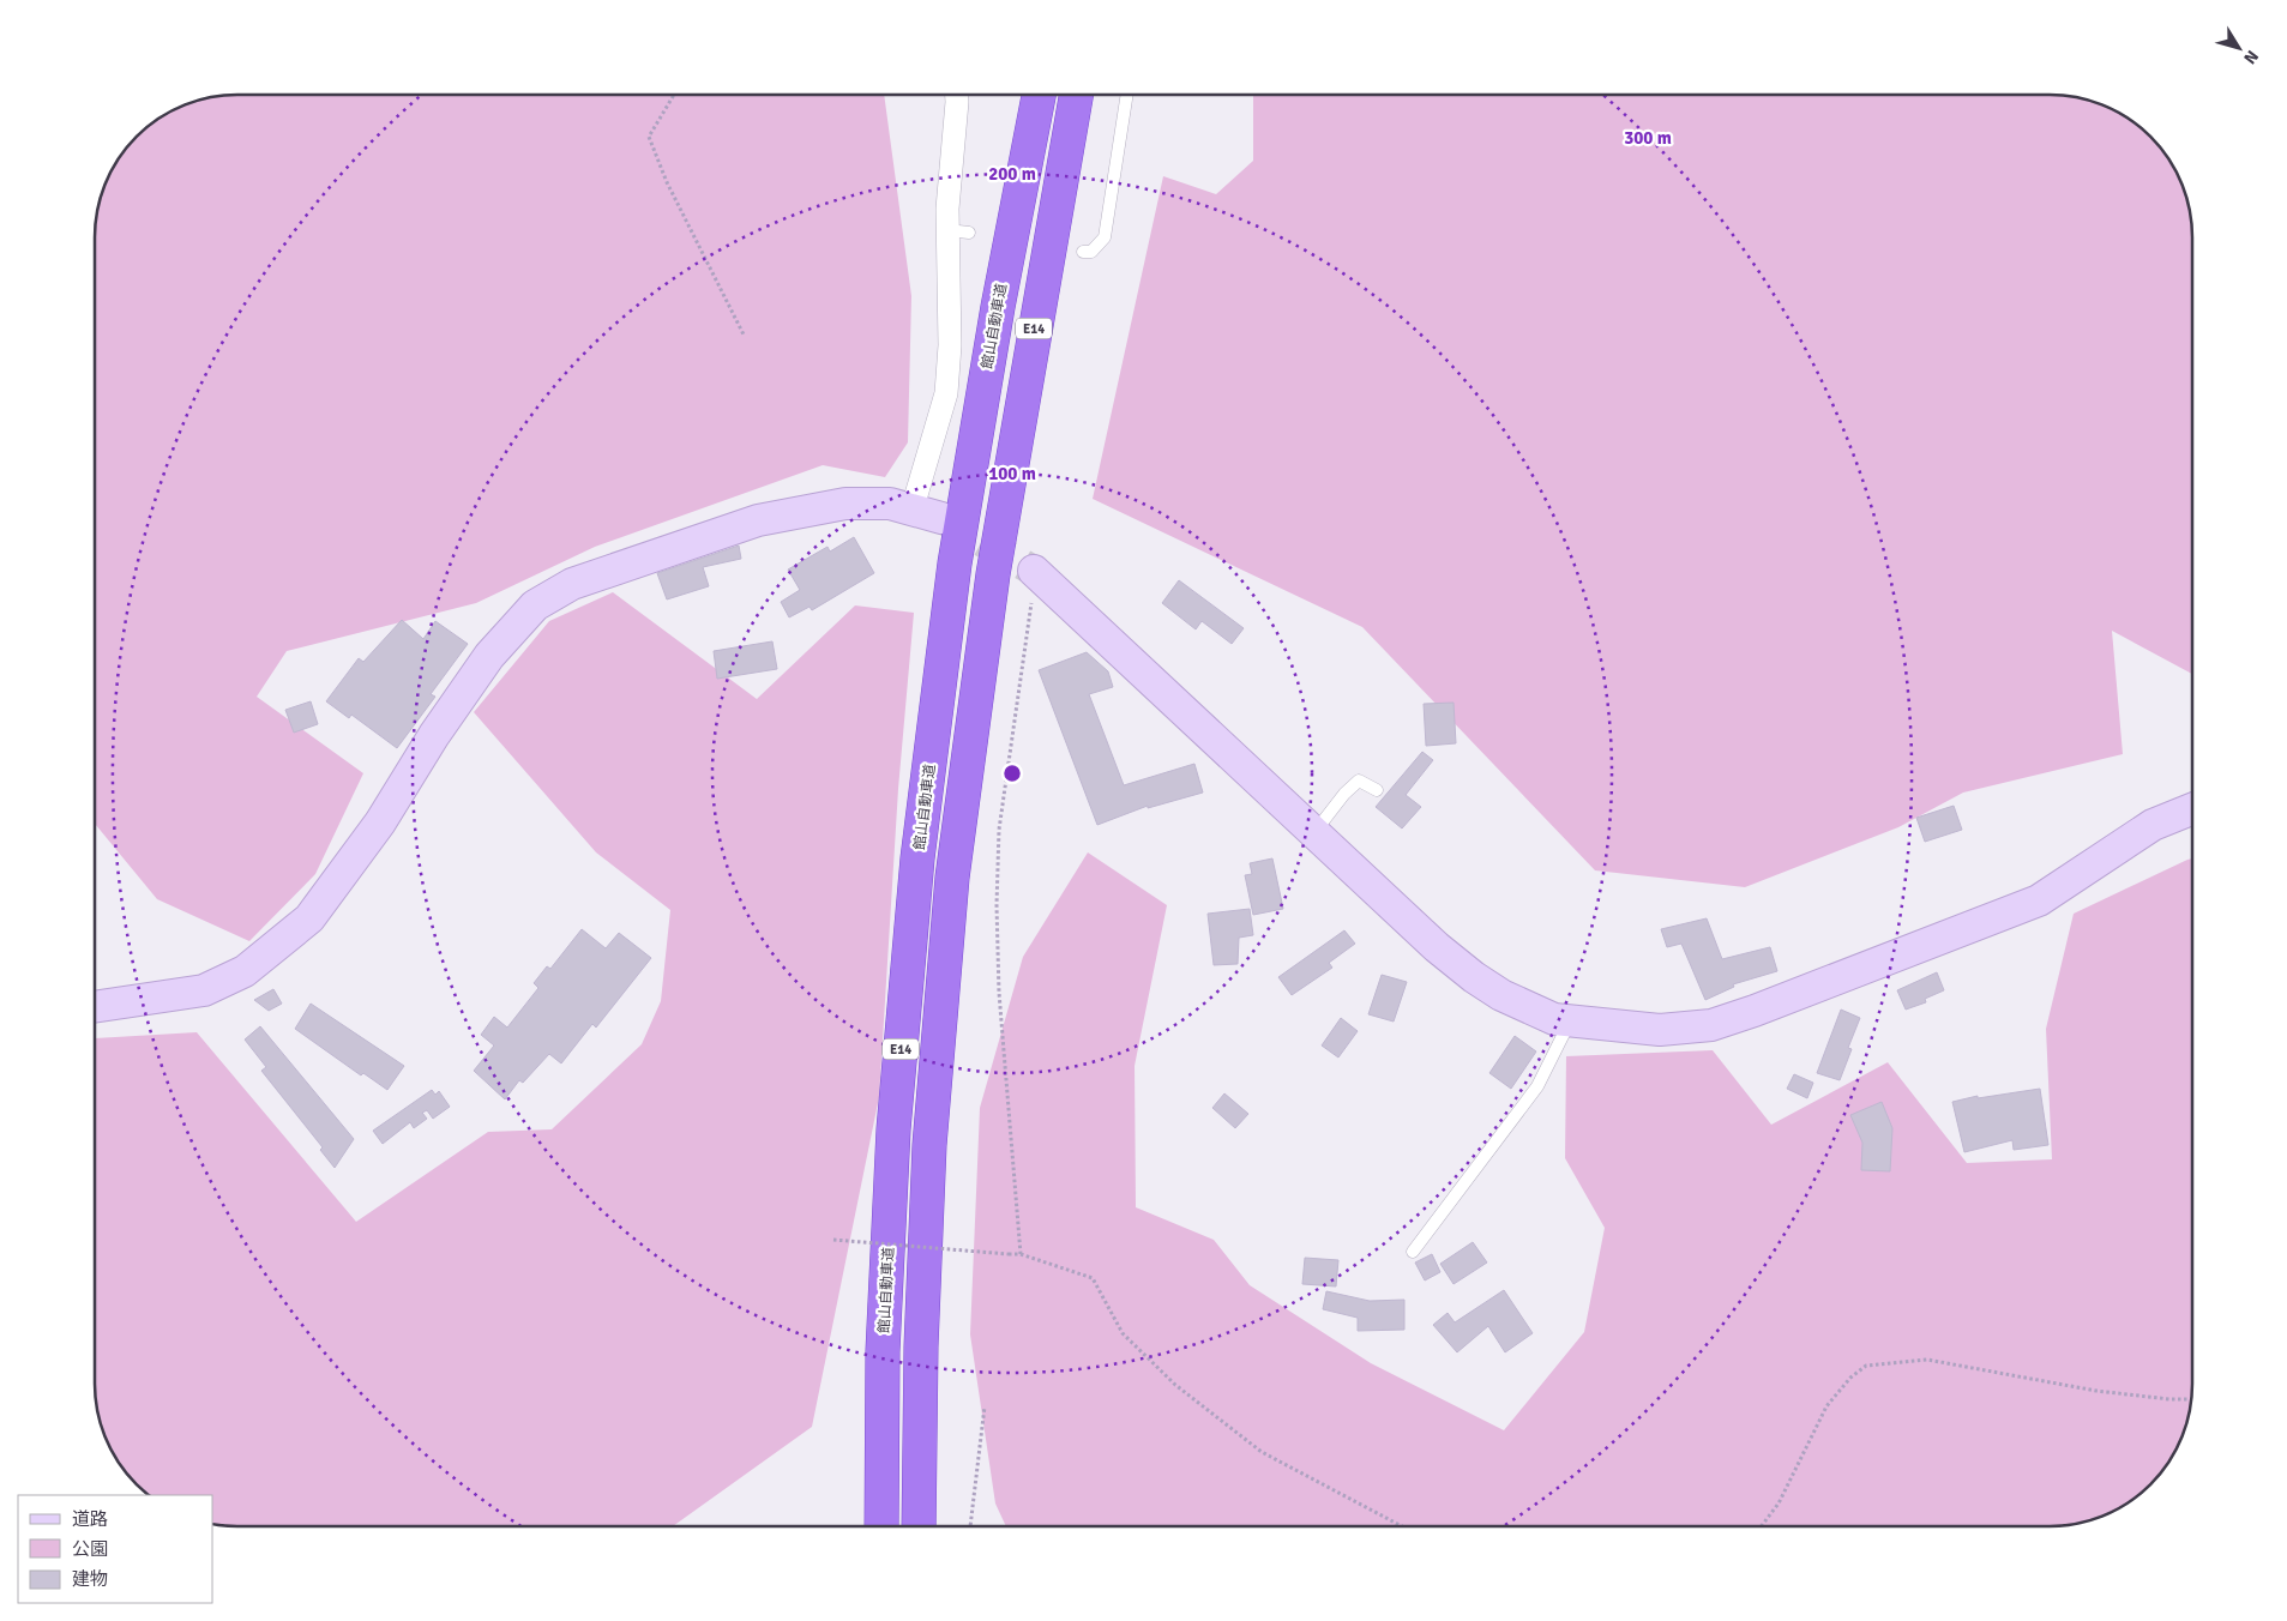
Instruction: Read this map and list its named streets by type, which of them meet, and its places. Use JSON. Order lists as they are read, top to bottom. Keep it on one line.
{"streets":{"highway":["館山自動車道","E14"]},"legend":["道路","公園","建物"],"north":"bottom right","rings":["300 m","200 m","100 m"]}
